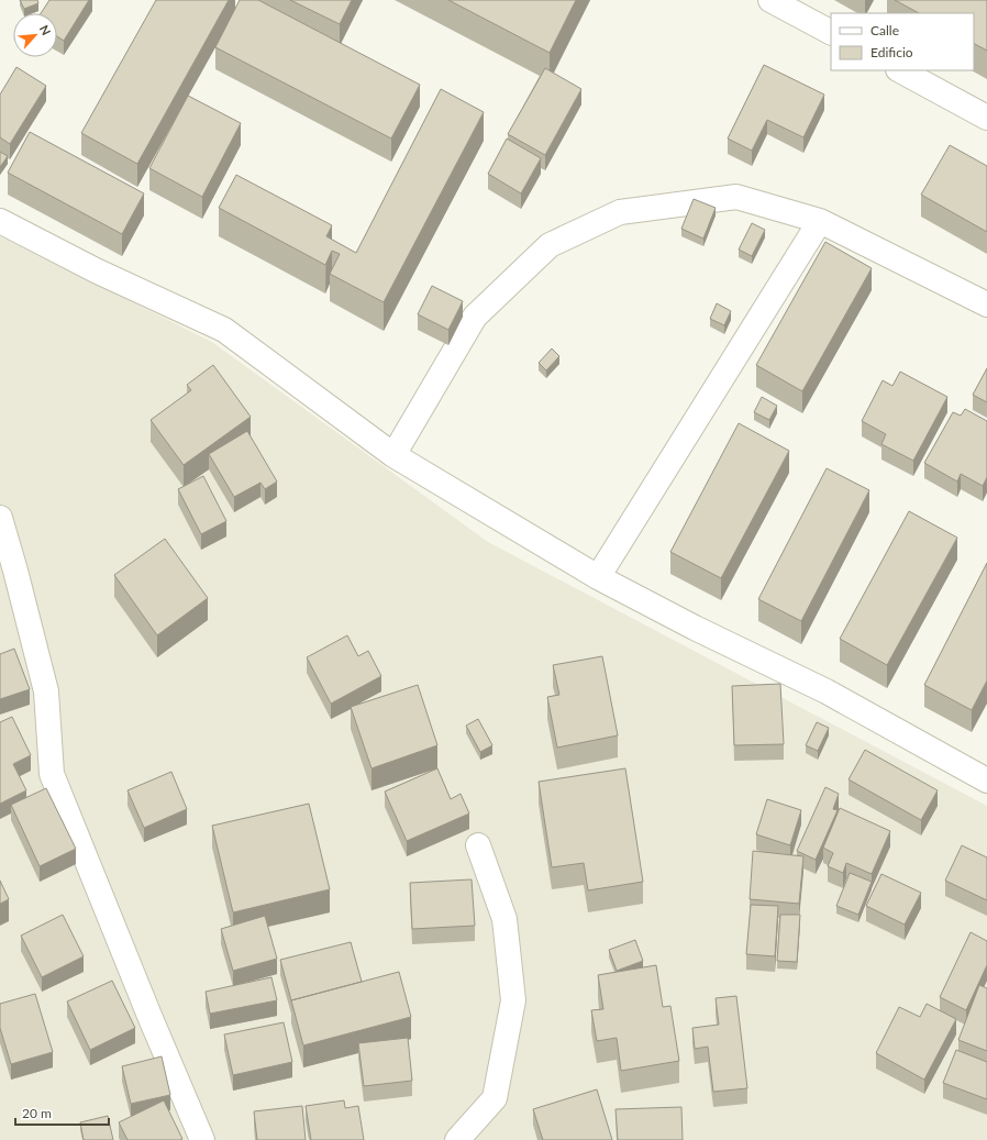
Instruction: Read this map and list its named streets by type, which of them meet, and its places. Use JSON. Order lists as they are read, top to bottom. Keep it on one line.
{"legend":["Calle","Edificio"],"scale_bar":"20 m","north":"top right"}
